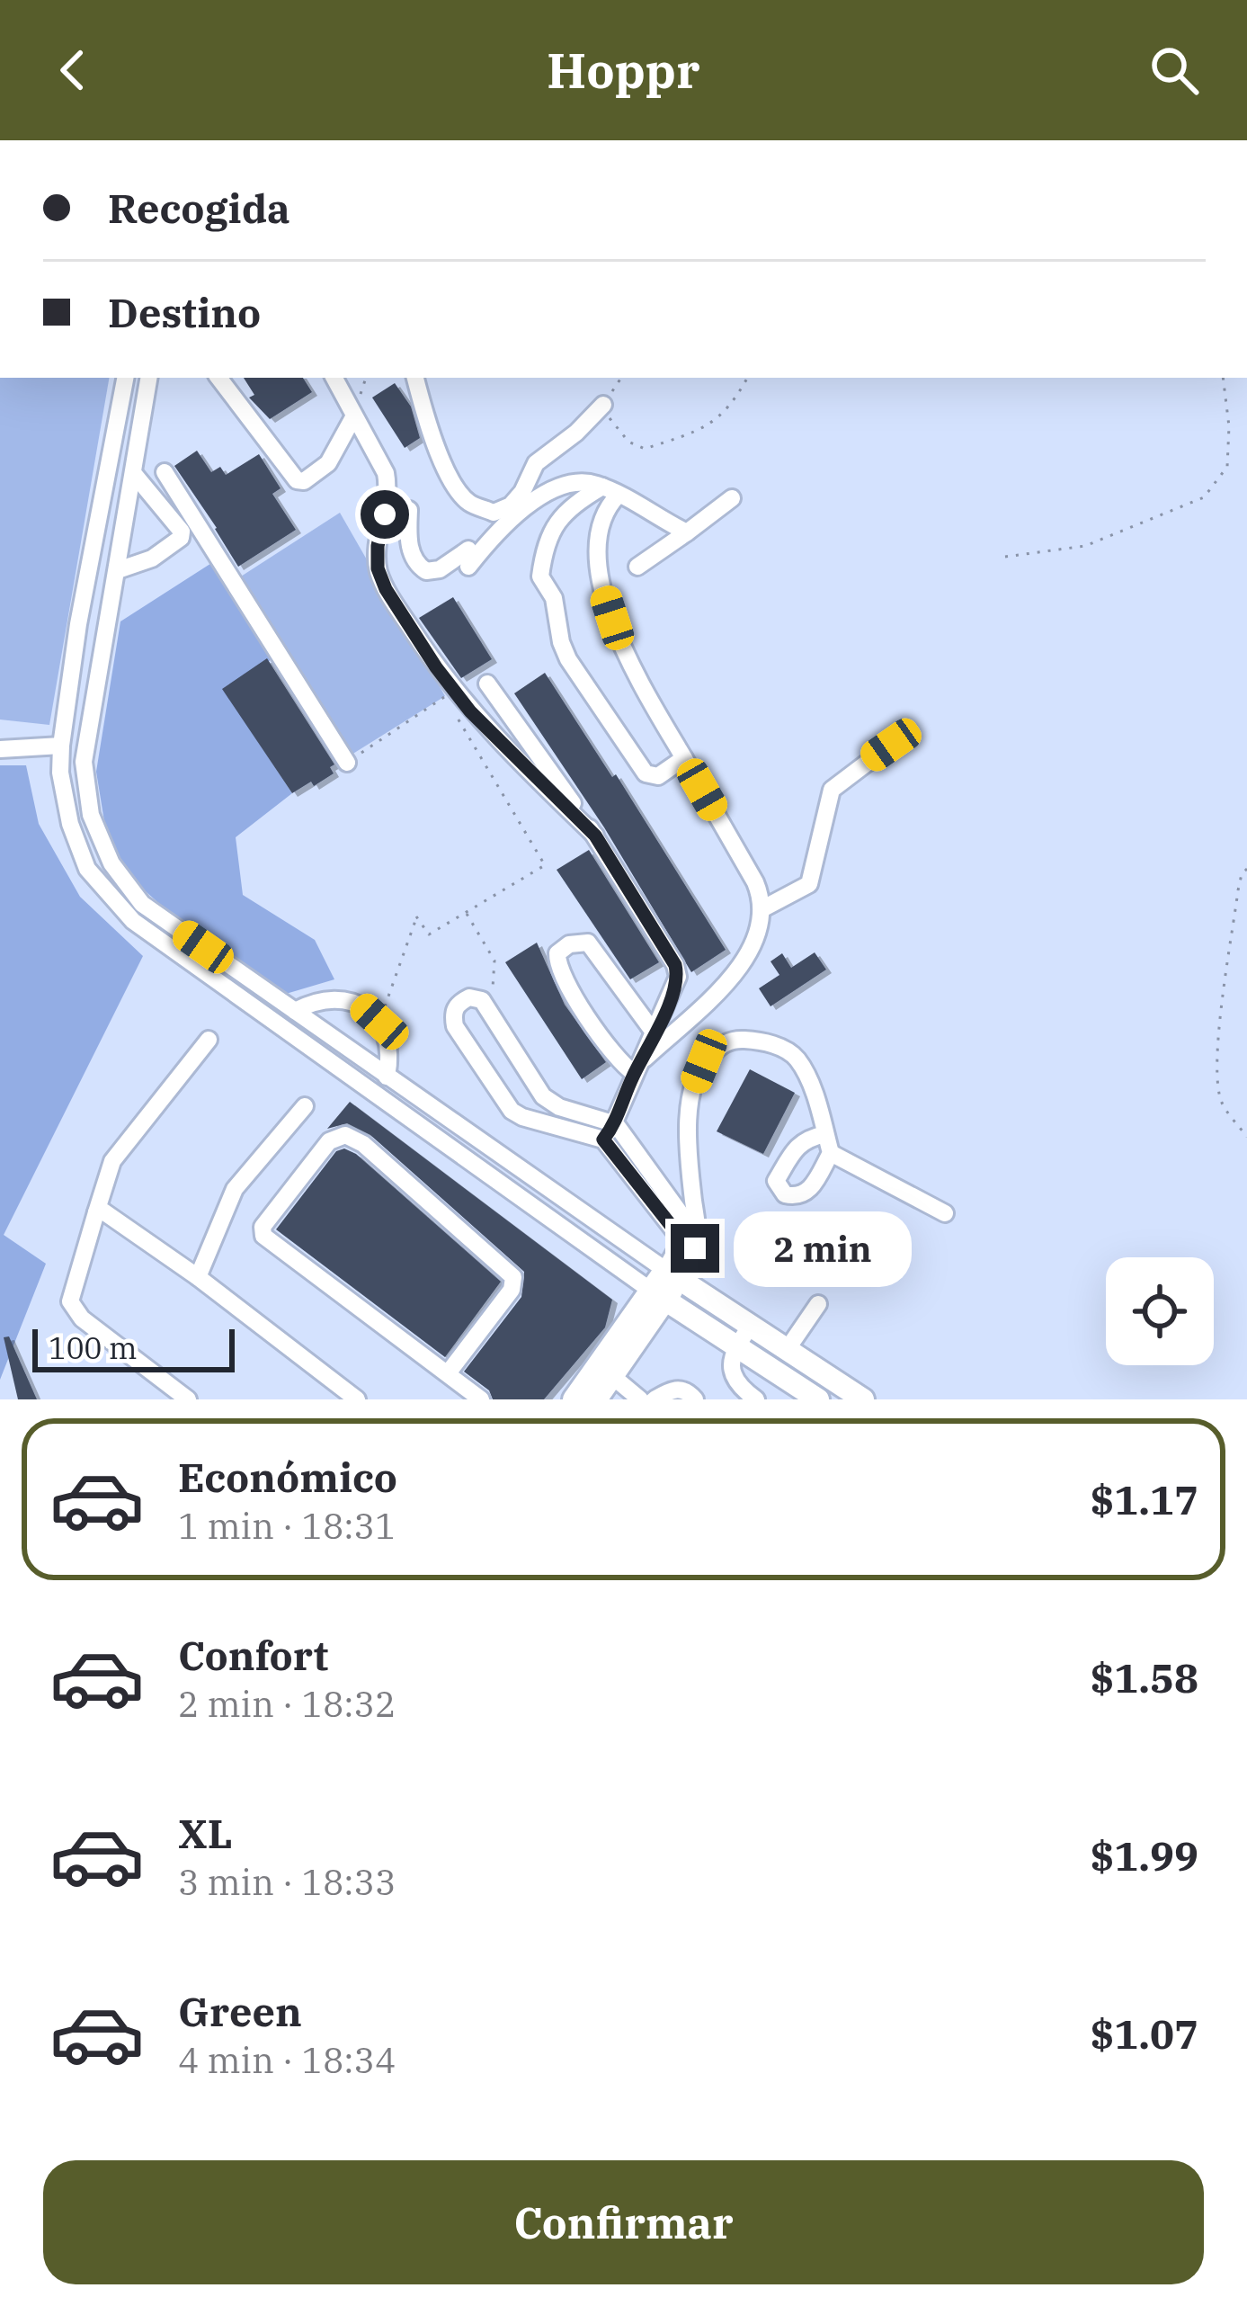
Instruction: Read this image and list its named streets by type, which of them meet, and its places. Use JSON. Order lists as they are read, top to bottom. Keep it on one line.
{"scale_bar":"100 m","page":{"header":"Hoppr","banner":["Recogida","Destino"],"bubble":"2 min","scale":"100 m","list":[{"name":"Económico","note":"1 min · 18:31","value":"$1.17"},{"name":"Confort","note":"2 min · 18:32","value":"$1.58"},{"name":"XL","note":"3 min · 18:33","value":"$1.99"},{"name":"Green","note":"4 min · 18:34","value":"$1.07"}],"buttons":"Confirmar"}}
